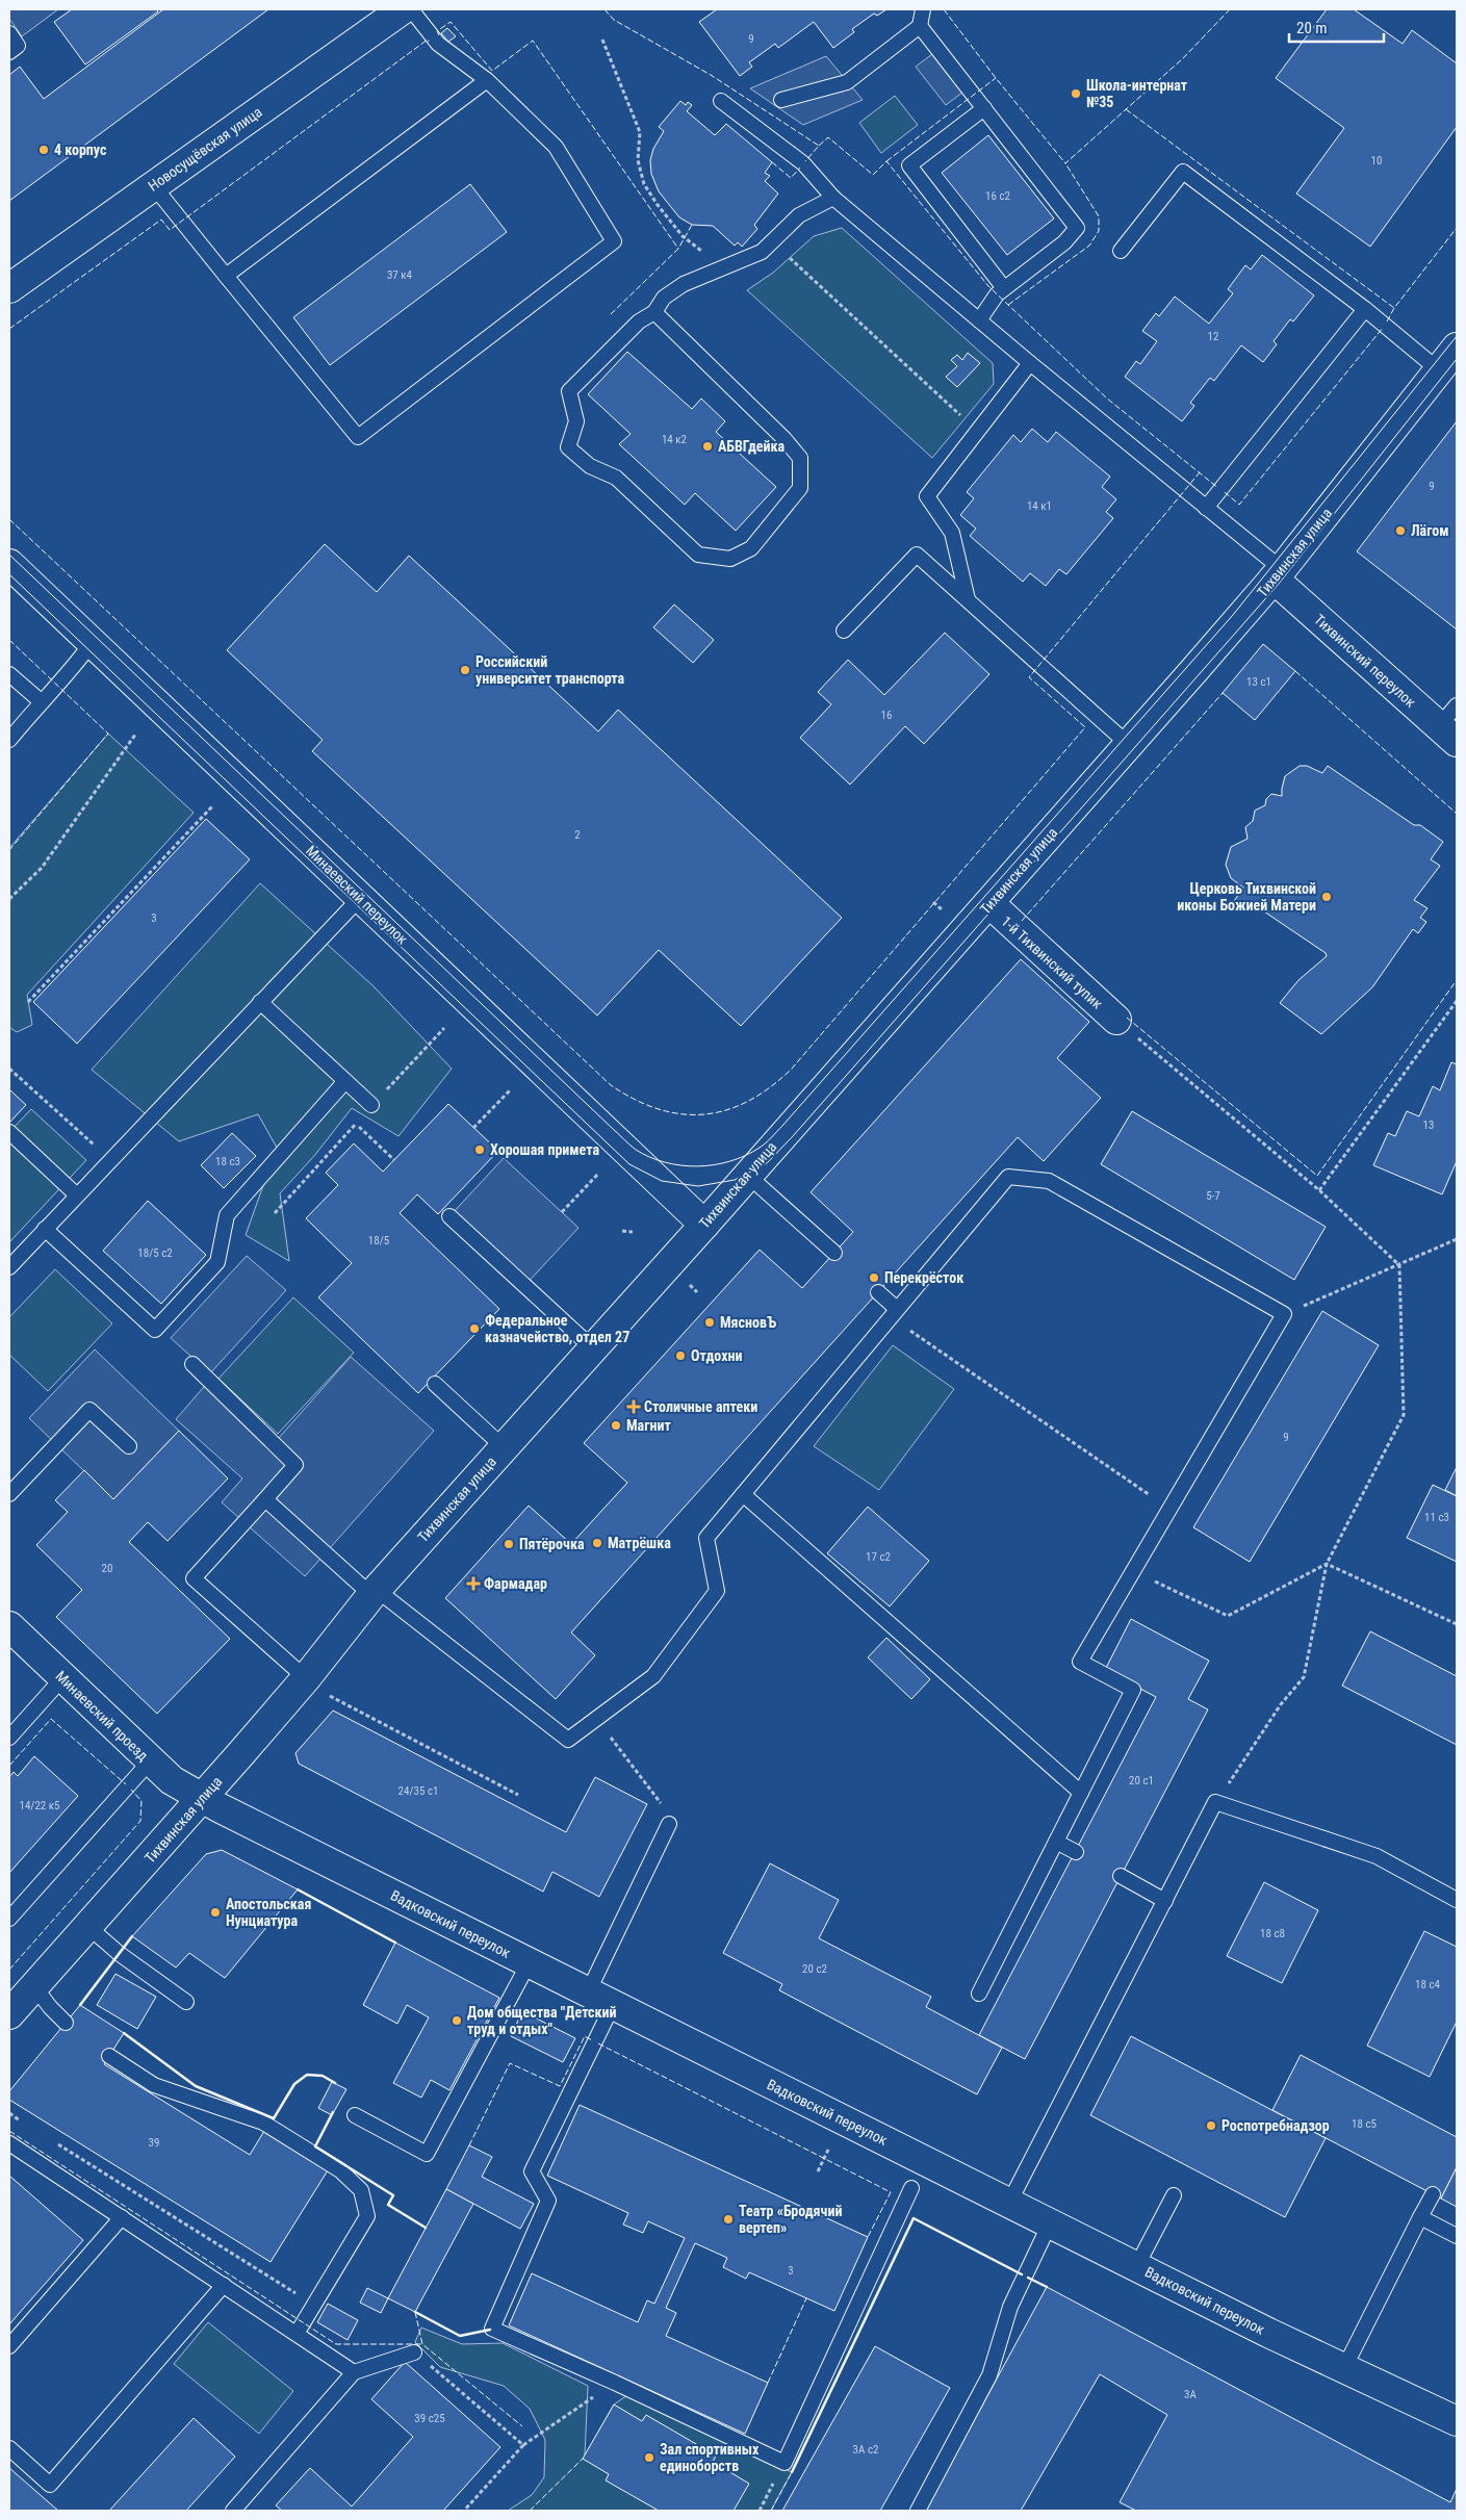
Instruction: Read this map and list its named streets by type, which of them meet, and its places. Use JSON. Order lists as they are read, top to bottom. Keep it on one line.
{"streets":{"street":["Новосущёвская улица","Тихвинская улица","Тихвинский переулок","Минаевский переулок","1-й Тихвинский тупик","Минаевский проезд","Вадковский переулок"]},"crossings":[["Тихвинская улица","Тихвинский переулок"],["Тихвинская улица","Минаевский переулок"],["Тихвинская улица","1-й Тихвинский тупик"],["Тихвинская улица","Минаевский проезд"],["Тихвинская улица","Вадковский переулок"],["Минаевский проезд","Вадковский переулок"]],"places":{"other":["Школа-интернат №35","4 корпус","АБВГдейка","Лäгом","Российский университет транспорта","Церковь Тихвинской иконы Божией Матери","Хорошая примета","Перекрёсток","МясновЪ","Федеральное казначейство, отдел 27","Отдохни","Магнит","Матрёшка","Пятёрочка","Апостольская Нунциатура","Дом общества \"Детский труд и отдых\"","Роспотребнадзор","Театр «Бродячий вертеп»","Зал спортивных единоборств"],"health":["Столичные аптеки","Фармадар"]},"house_numbers":["9","10","16 с2","37 к4","12","14 к2","9","14 к1","13 с1","16","2","3","13","18 с3","5-7","18/5","18/5 с2","9","11 с3","17 с2","20","20 с1","24/35 с1","14/22 к5","18 с8","20 с2","18 с4","18 с5","39","3","3А","39 с25","3А с2"],"scale_bar":"20 m"}
